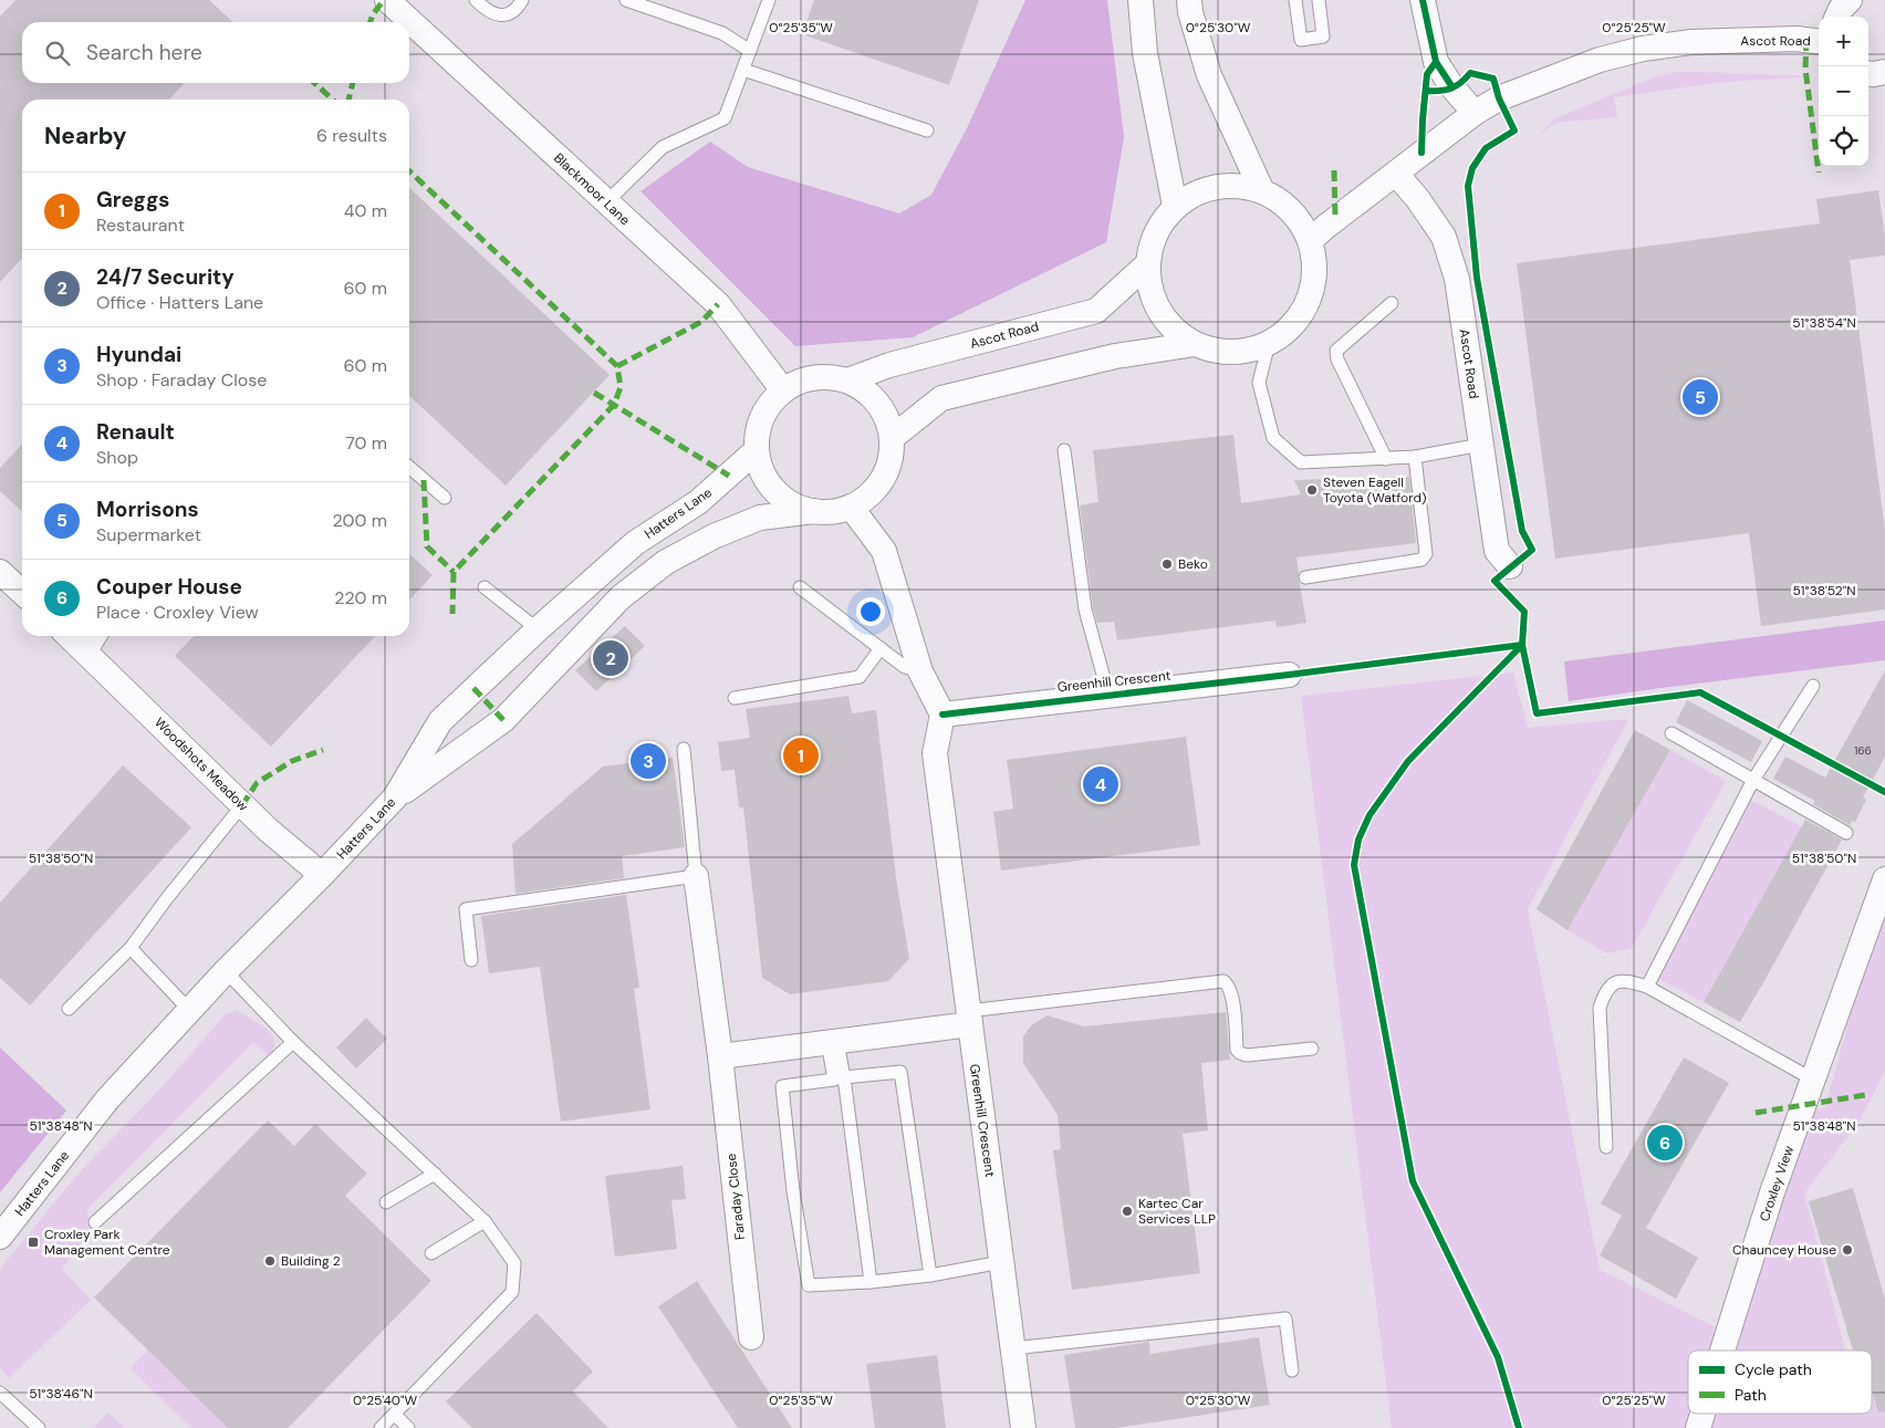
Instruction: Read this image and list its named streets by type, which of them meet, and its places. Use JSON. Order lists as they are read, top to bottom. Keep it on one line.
{"streets":{"street":["Ascot Road","Blackmoor Lane","Hatters Lane","Greenhill Crescent","Woodshots Meadow","Croxley View","Faraday Close"]},"crossings":[["Ascot Road","Blackmoor Lane"],["Ascot Road","Hatters Lane"],["Blackmoor Lane","Hatters Lane"],["Hatters Lane","Woodshots Meadow"]],"places":{"other":["Steven Eagell Toyota (Watford)","Beko","Kartec Car Services LLP","Chauncey House","Building 2"],"transit":["Croxley Park Management Centre"]},"house_numbers":["166"],"legend":["Cycle path","Path"],"page":{"map_buttons":["+","−"],"search":"Search here","heading":["Nearby","6 results"],"list":[{"mark":"1","name":"Greggs","note":"Restaurant","value":"40 m"},{"mark":"2","name":"24/7 Security","note":"Office · Hatters Lane","value":"60 m"},{"mark":"3","name":"Hyundai","note":"Shop · Faraday Close","value":"60 m"},{"mark":"4","name":"Renault","note":"Shop","value":"70 m"},{"mark":"5","name":"Morrisons","note":"Supermarket","value":"200 m"},{"mark":"6","name":"Couper House","note":"Place · Croxley View","value":"220 m"}],"pins":["5","2","1","3","4","6"]},"coordinates":["0°25'35\"W","0°25'30\"W","0°25'25\"W","51°38'54\"N","51°38'52\"N","51°38'50\"N","51°38'48\"N","51°38'46\"N","0°25'40\"W"]}
